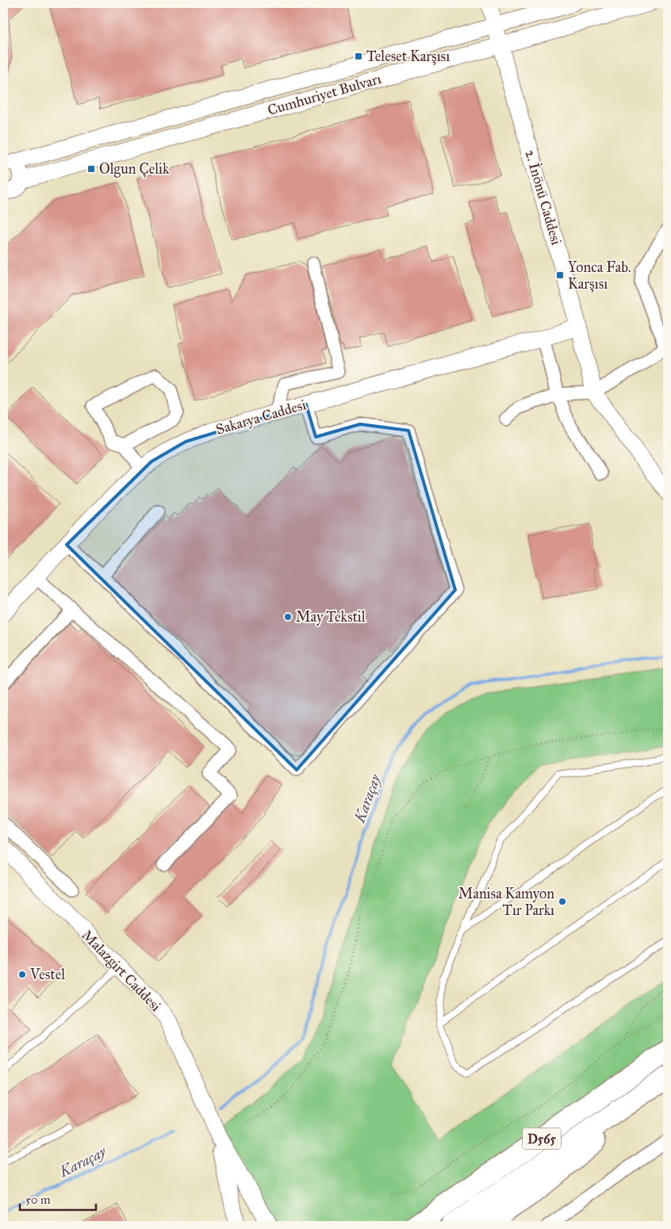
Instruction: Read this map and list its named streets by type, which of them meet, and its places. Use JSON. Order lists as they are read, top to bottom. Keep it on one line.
{"streets":{"highway":["D565"],"main road":["Cumhuriyet Bulvarı","2. İnönü Caddesi","Sakarya Caddesi","Malazgirt Caddesi"]},"crossings":[["Cumhuriyet Bulvarı","2. İnönü Caddesi"],["2. İnönü Caddesi","Sakarya Caddesi"]],"water":["Karaçay"],"places":{"transit":["Teleset Karşısı","Olgun Çelik","Yonca Fab. Karşısı"],"other":["May Tekstil","Manisa Kamyon Tır Parkı","Vestel"]},"scale_bar":"50 m"}
